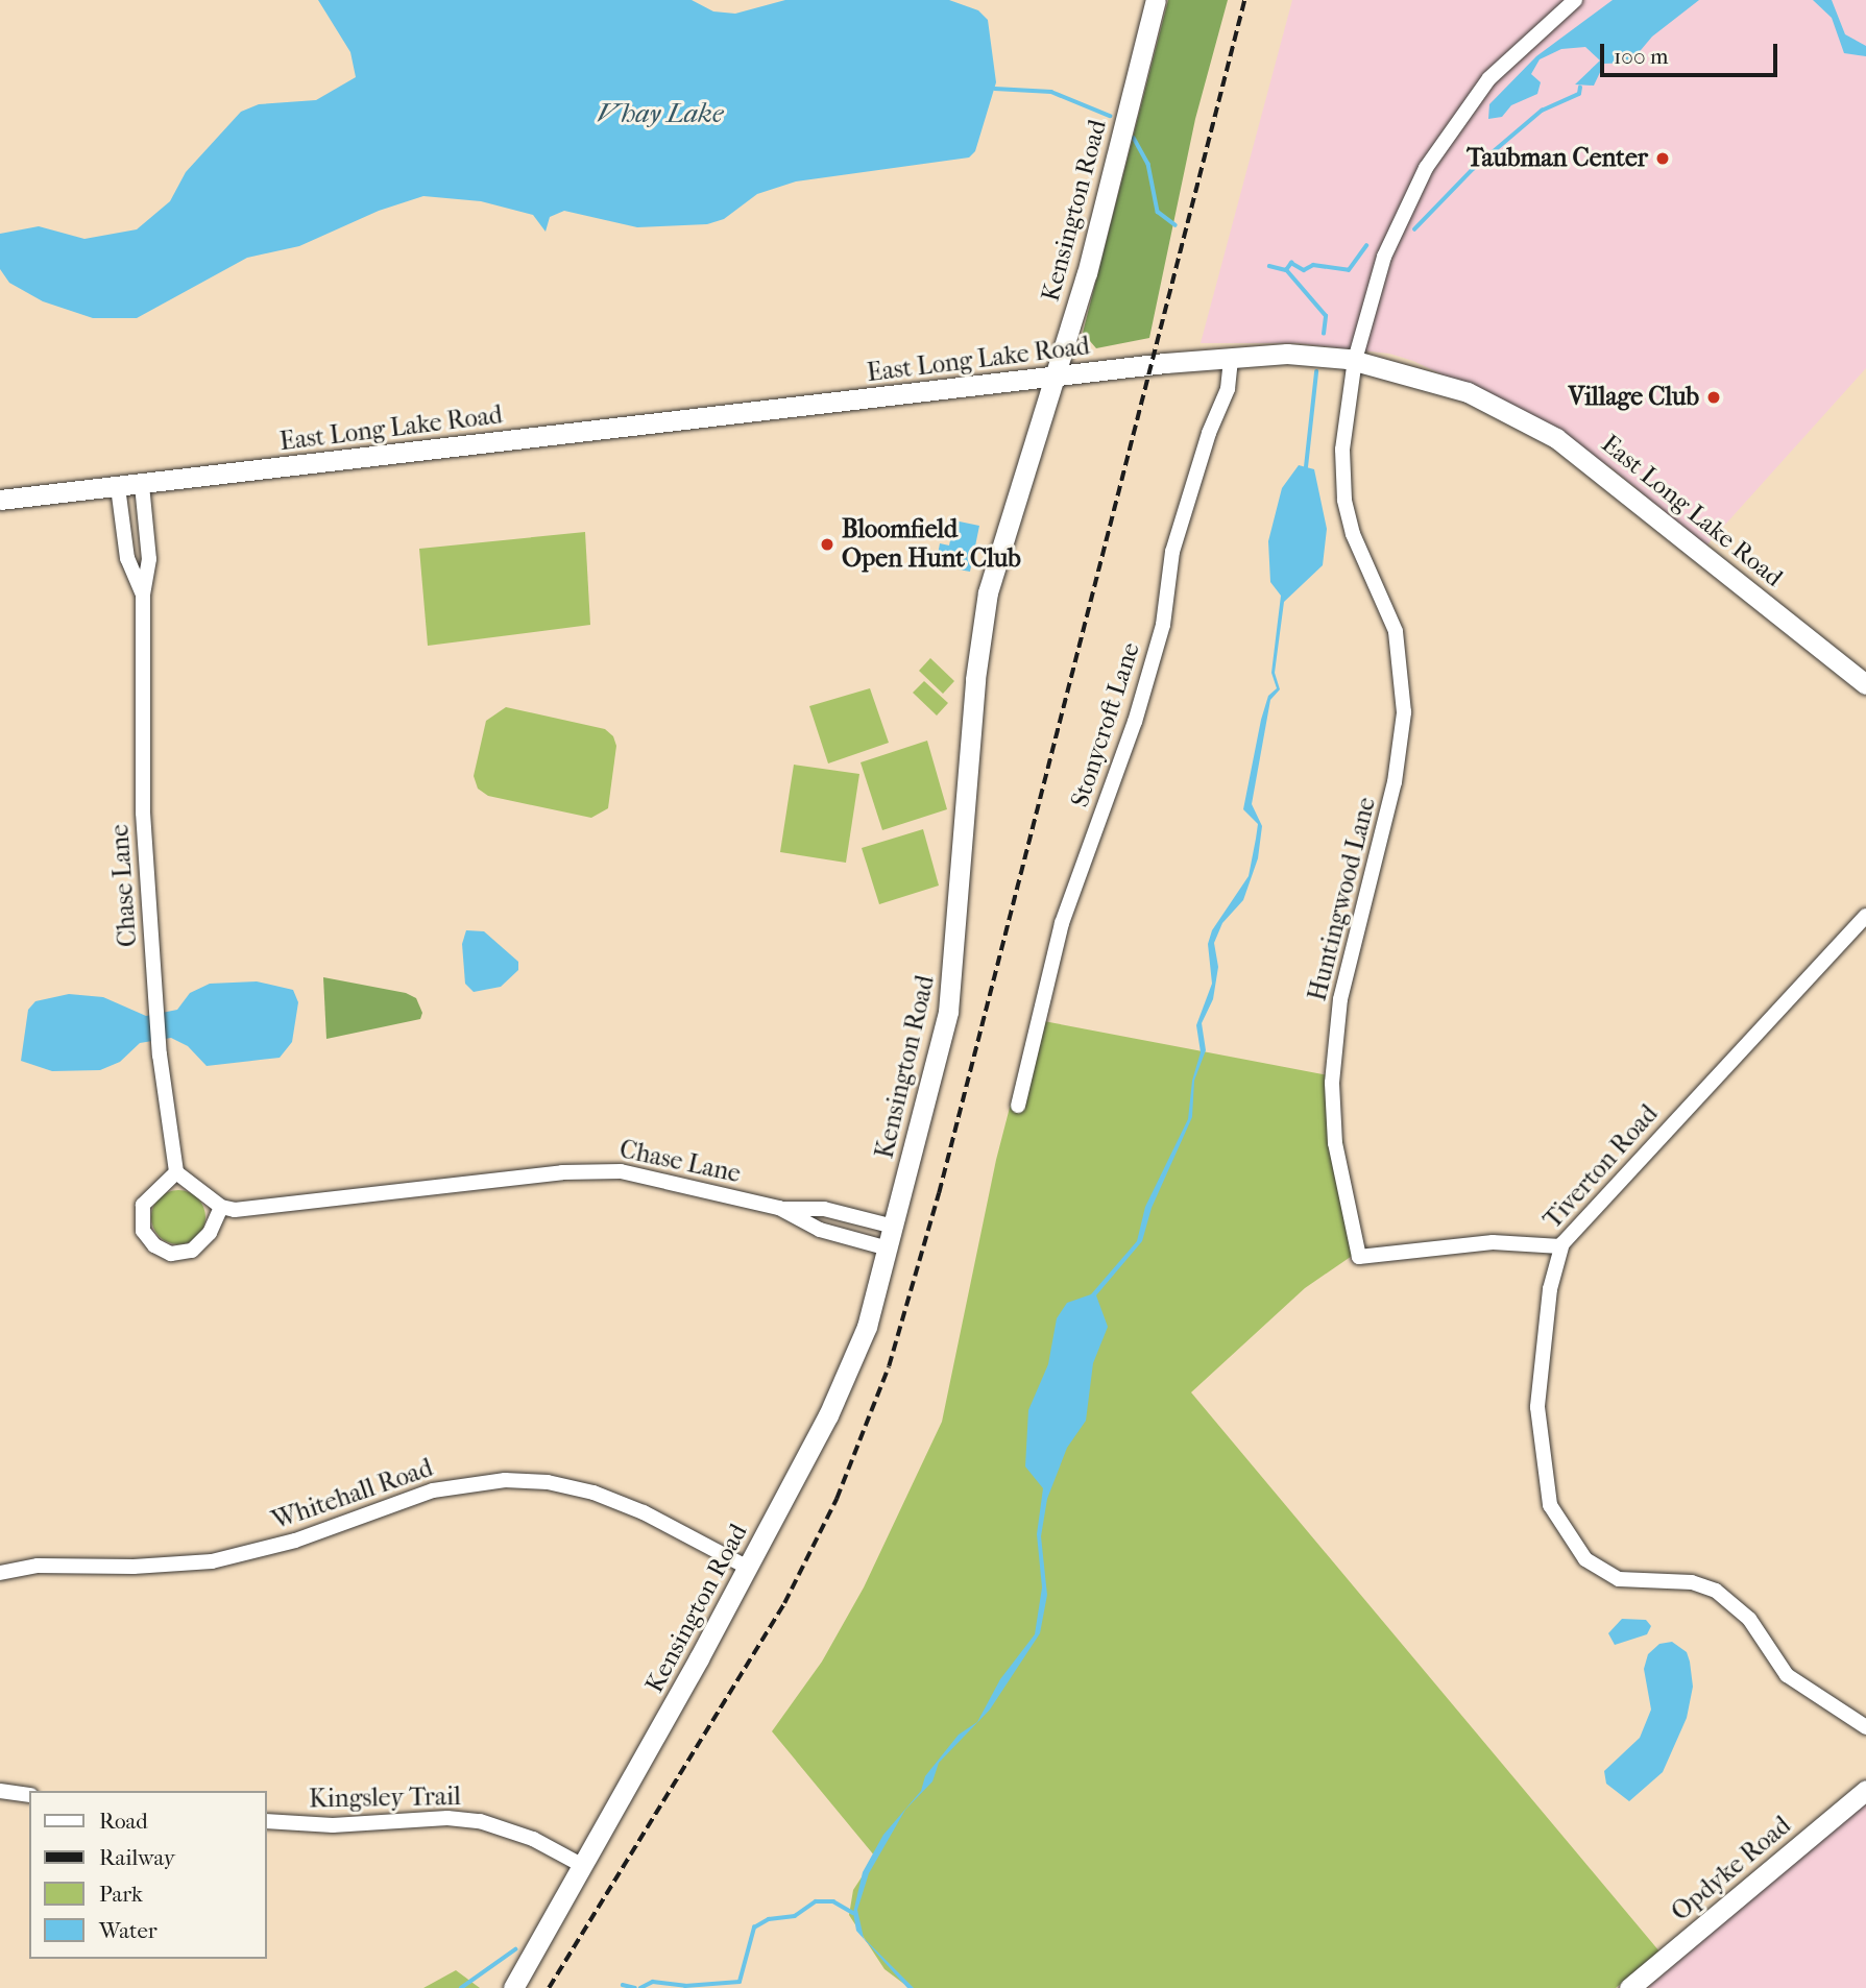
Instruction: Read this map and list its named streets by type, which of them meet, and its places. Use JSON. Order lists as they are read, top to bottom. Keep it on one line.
{"streets":{"main road":["Kensington Road","East Long Lake Road","Opdyke Road"],"street":["Stonycroft Lane","Chase Lane","Huntingwood Lane","Tiverton Road","Whitehall Road","Kingsley Trail"]},"crossings":[["Kensington Road","East Long Lake Road"],["Kensington Road","Chase Lane"],["Kensington Road","Whitehall Road"],["Kensington Road","Kingsley Trail"],["East Long Lake Road","Stonycroft Lane"],["East Long Lake Road","Chase Lane"],["East Long Lake Road","Huntingwood Lane"],["Huntingwood Lane","Tiverton Road"]],"water":["Vhay Lake"],"places":["Taubman Center","Village Club","Bloomfield Open Hunt Club"],"legend":["Road","Railway","Park","Water"],"scale_bar":"100 m"}
